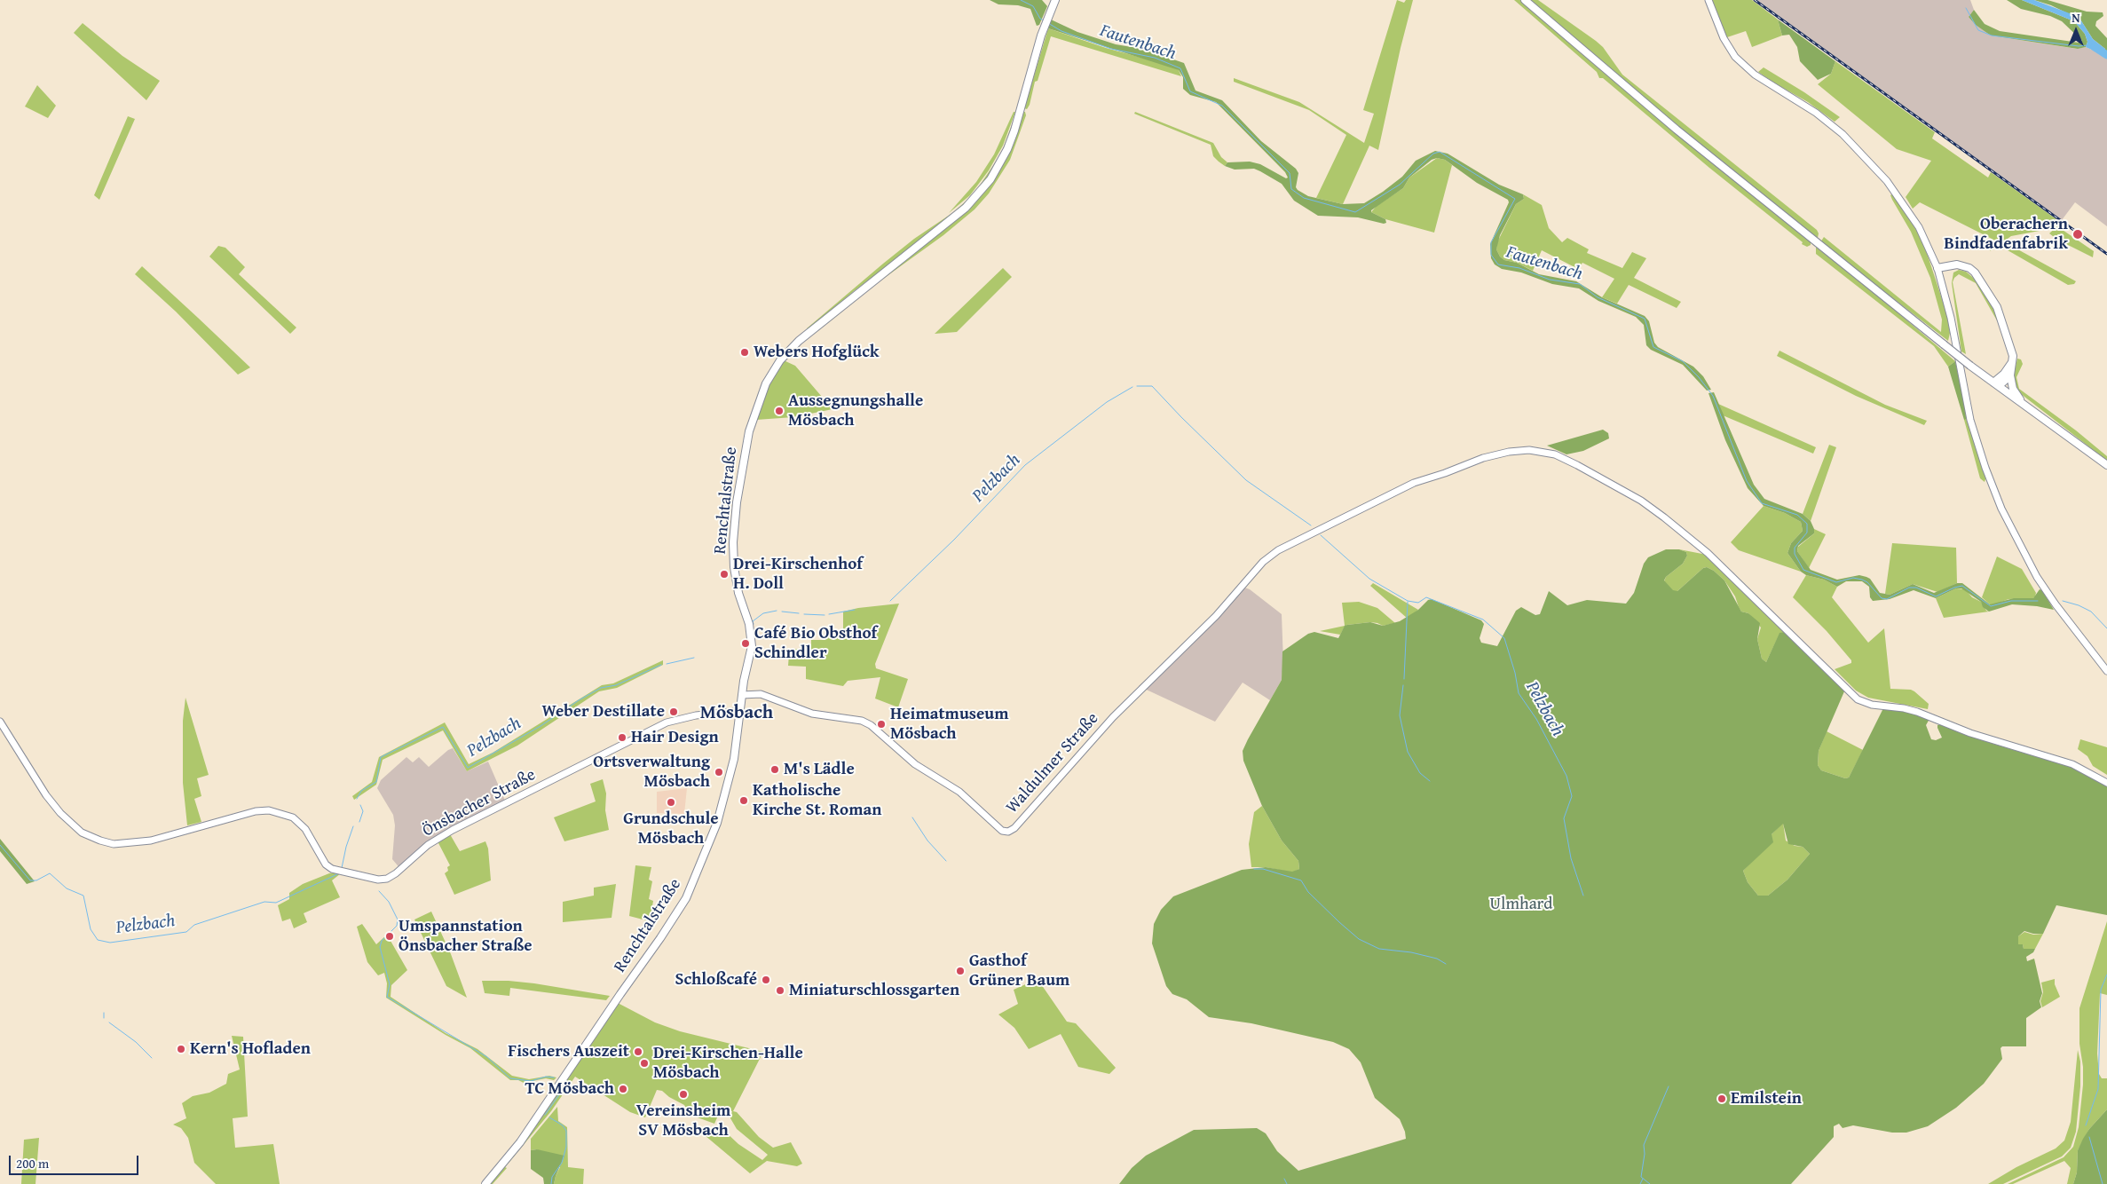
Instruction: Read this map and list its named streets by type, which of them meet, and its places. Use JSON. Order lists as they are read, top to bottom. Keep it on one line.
{"streets":{"main road":["Renchtalstraße"],"street":["Waldulmer Straße","Önsbacher Straße"]},"crossings":[["Renchtalstraße","Waldulmer Straße"],["Renchtalstraße","Önsbacher Straße"]],"districts":["Mösbach"],"water":["Fautenbach","Pelzbach"],"parks":["Ulmhard"],"places":["Oberachern Bindfadenfabrik","Webers Hofglück","Aussegnungshalle Mösbach","Drei-Kirschenhof H. Doll","Café Bio Obsthof Schindler","Weber Destillate","Heimatmuseum Mösbach","Hair Design","M's Lädle","Ortsverwaltung Mösbach","Katholische Kirche St. Roman","Grundschule Mösbach","Umspannstation Önsbacher Straße","Gasthof Grüner Baum","Schloßcafé","Miniaturschlossgarten","Kern's Hofladen","Fischers Auszeit","Drei-Kirschen-Halle Mösbach","TC Mösbach","Vereinsheim SV Mösbach","Emilstein"],"scale_bar":"200 m","north":"top"}
